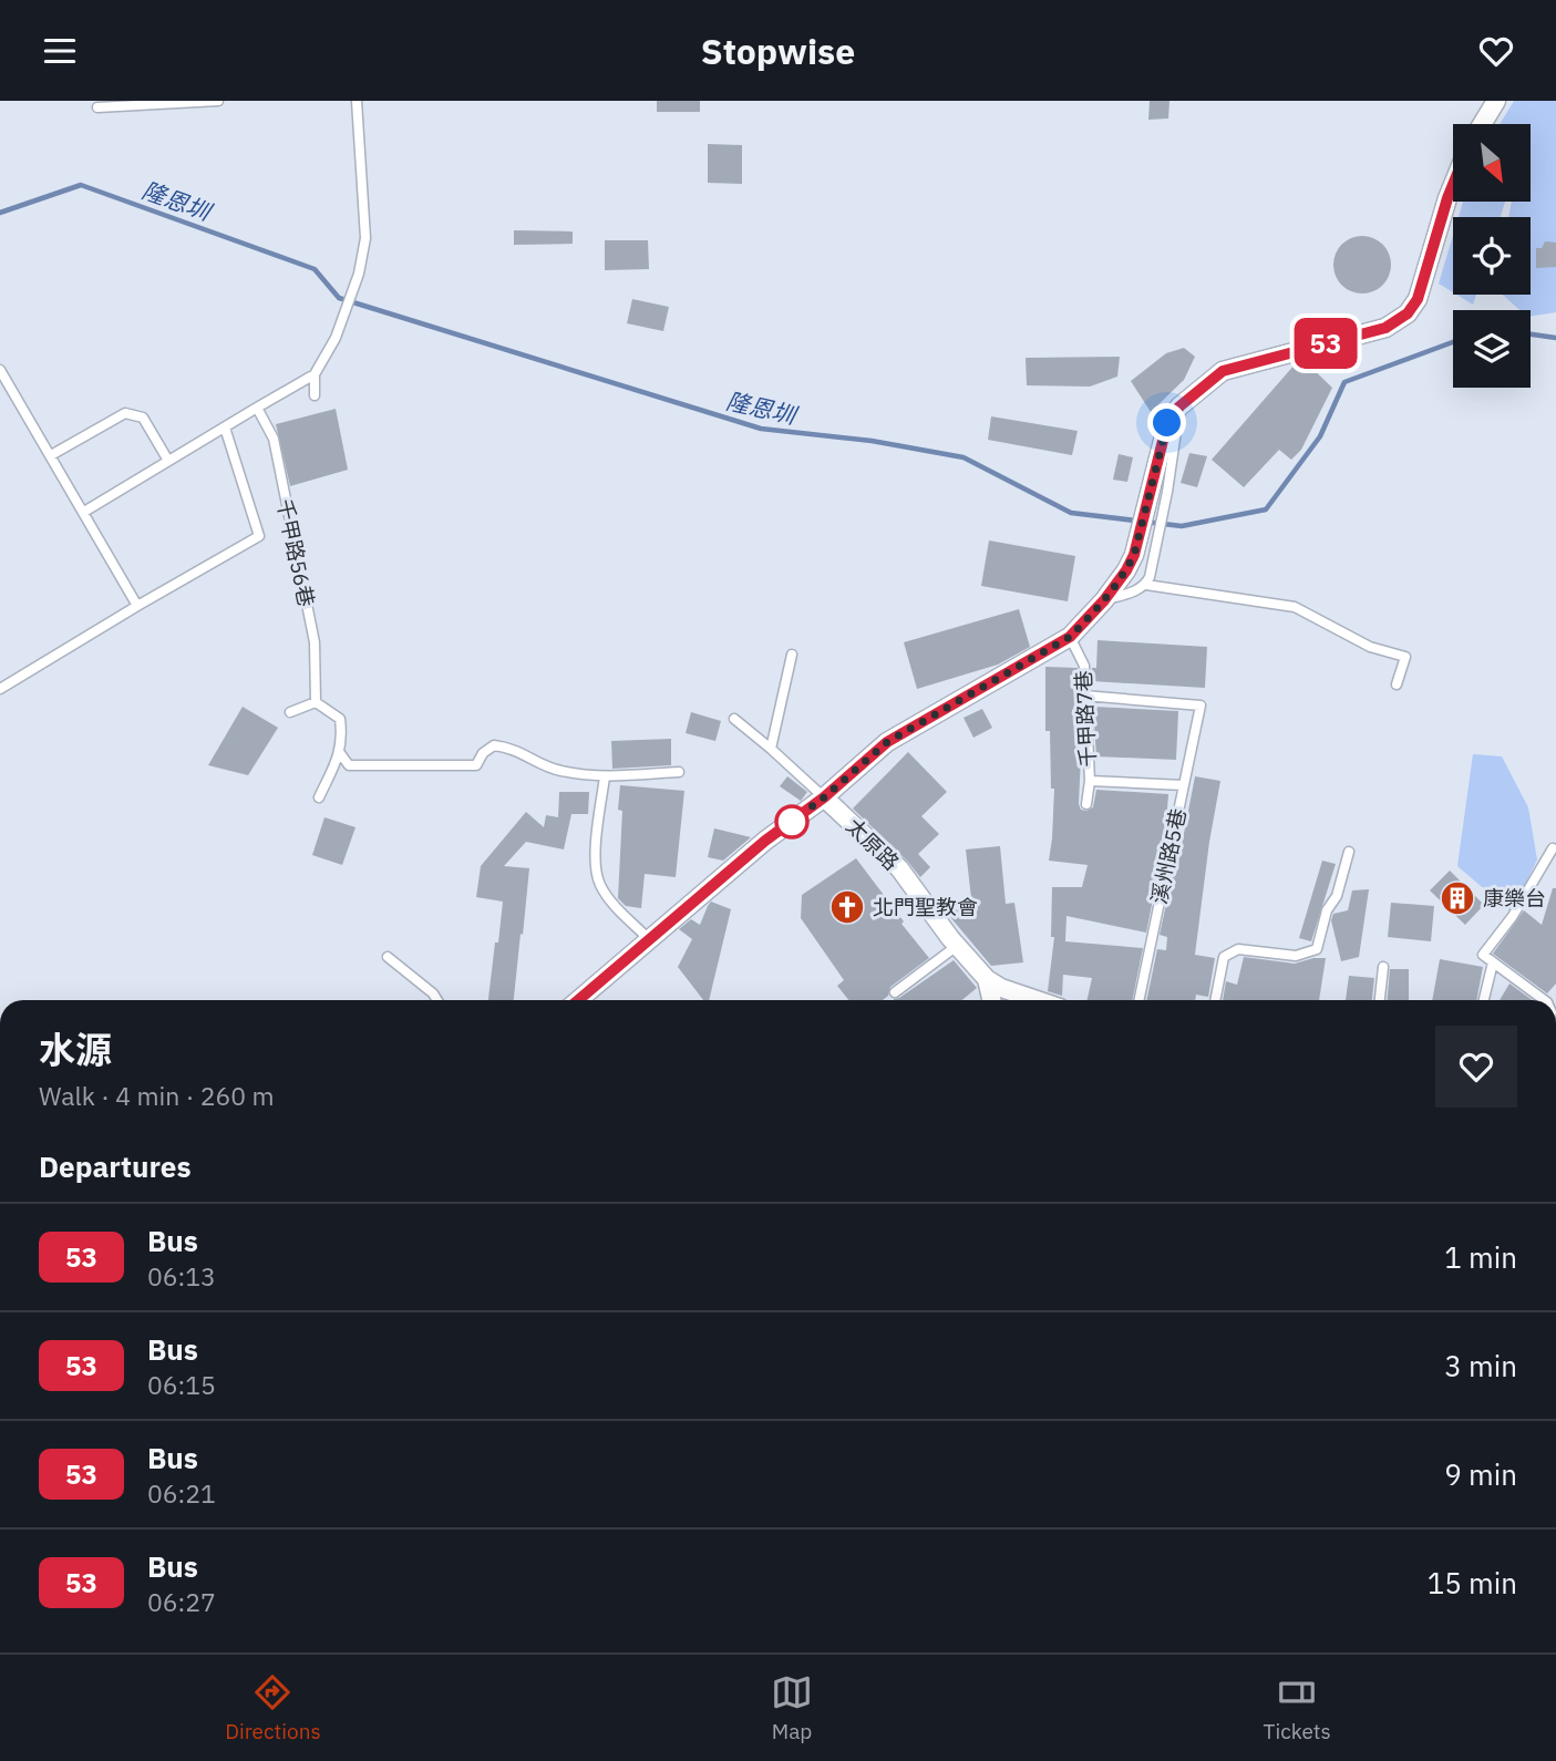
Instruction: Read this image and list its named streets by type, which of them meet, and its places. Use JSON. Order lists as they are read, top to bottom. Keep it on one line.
{"streets":{"street":["太原路"],"lane":["千甲路56巷","千甲路7巷","溪州路5巷"]},"crossings":[["千甲路7巷","溪州路5巷"]],"water":["隆恩圳"],"places":{"building":["康樂台"],"church":["北門聖教會"]},"lines":["bus line 53"],"north":"bottom right","page":{"header":"Stopwise","on_map":"53","heading":[["水源","Walk · 4 min · 260 m"],"Departures"],"list":[{"mark":"53","name":"Bus","note":"06:13","value":"1 min"},{"mark":"53","name":"Bus","note":"06:15","value":"3 min"},{"mark":"53","name":"Bus","note":"06:21","value":"9 min"},{"mark":"53","name":"Bus","note":"06:27","value":"15 min"}],"tabs":["Directions","Map","Tickets"]}}
